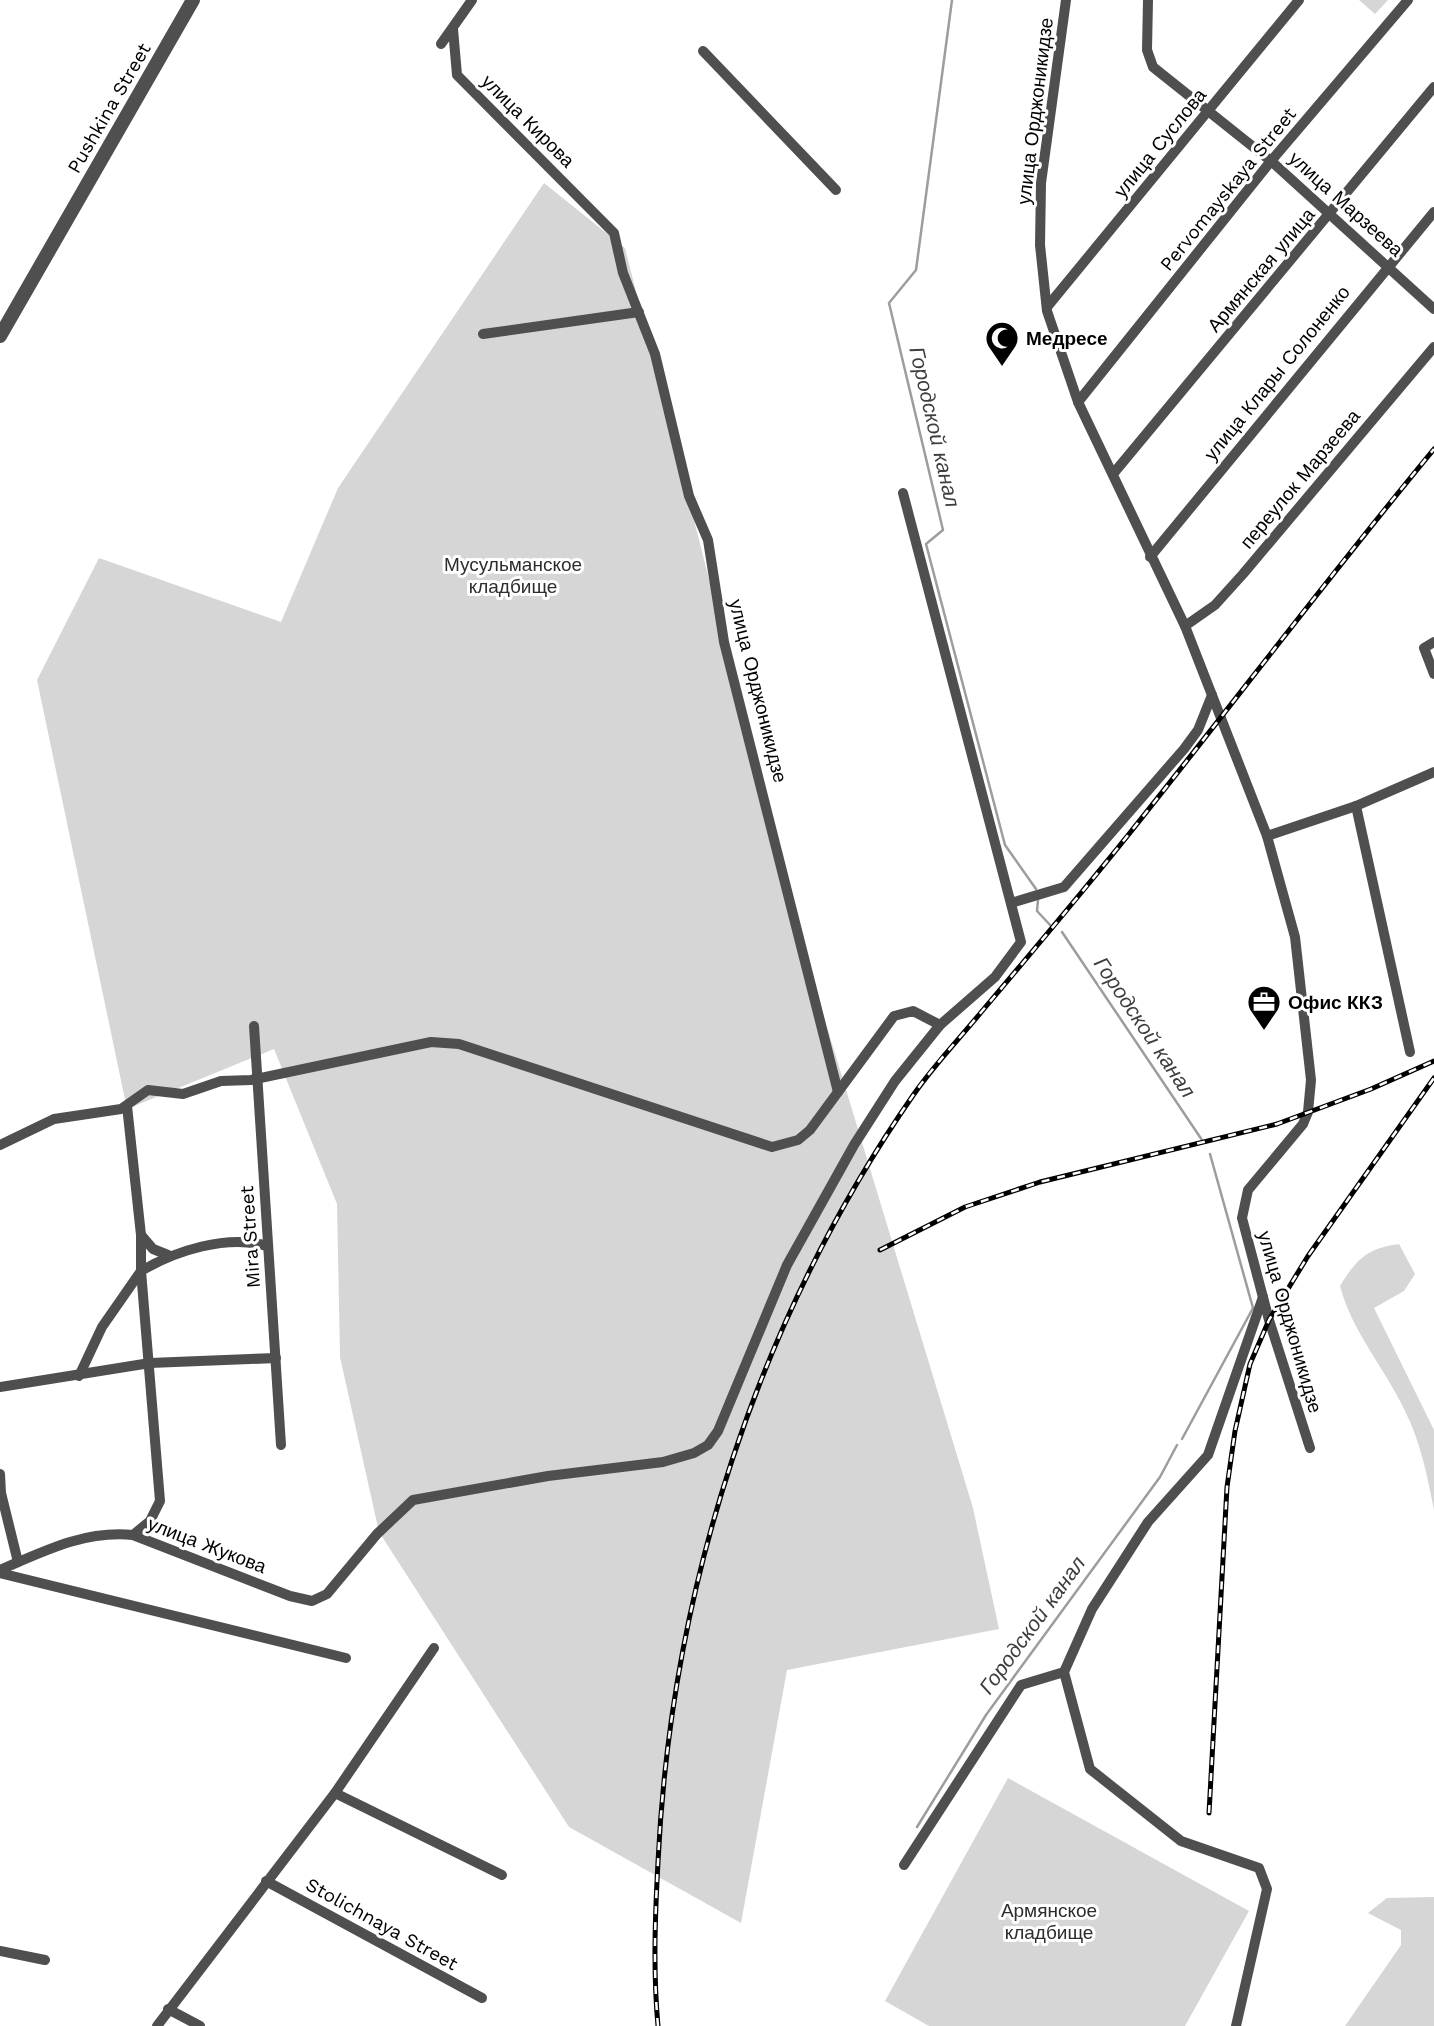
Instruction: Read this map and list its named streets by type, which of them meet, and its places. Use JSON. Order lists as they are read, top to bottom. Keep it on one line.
{"streets":{"street":["Pushkina Street","улица Орджоникидзе","улица Кирова","улица Суслова","Pervomayskaya Street","улица Марзеева","Армянская улица","улица Клары Солоненко","переулок Марзеева","Mira Street","улица Жукова","Stolichnaya Street"]},"crossings":[["улица Орджоникидзе","улица Кирова"],["улица Орджоникидзе","улица Суслова"],["улица Орджоникидзе","Pervomayskaya Street"],["улица Орджоникидзе","Армянская улица"],["улица Орджоникидзе","улица Клары Солоненко"],["улица Орджоникидзе","переулок Марзеева"],["улица Суслова","улица Марзеева"],["Pervomayskaya Street","улица Марзеева"],["улица Марзеева","Армянская улица"],["улица Марзеева","улица Клары Солоненко"]],"water":["Городской канал"],"parks":["Мусульманское кладбище","Армянское кладбище"],"places":{"mosque":["Медресе"],"office":["Офис ККЗ"]}}
